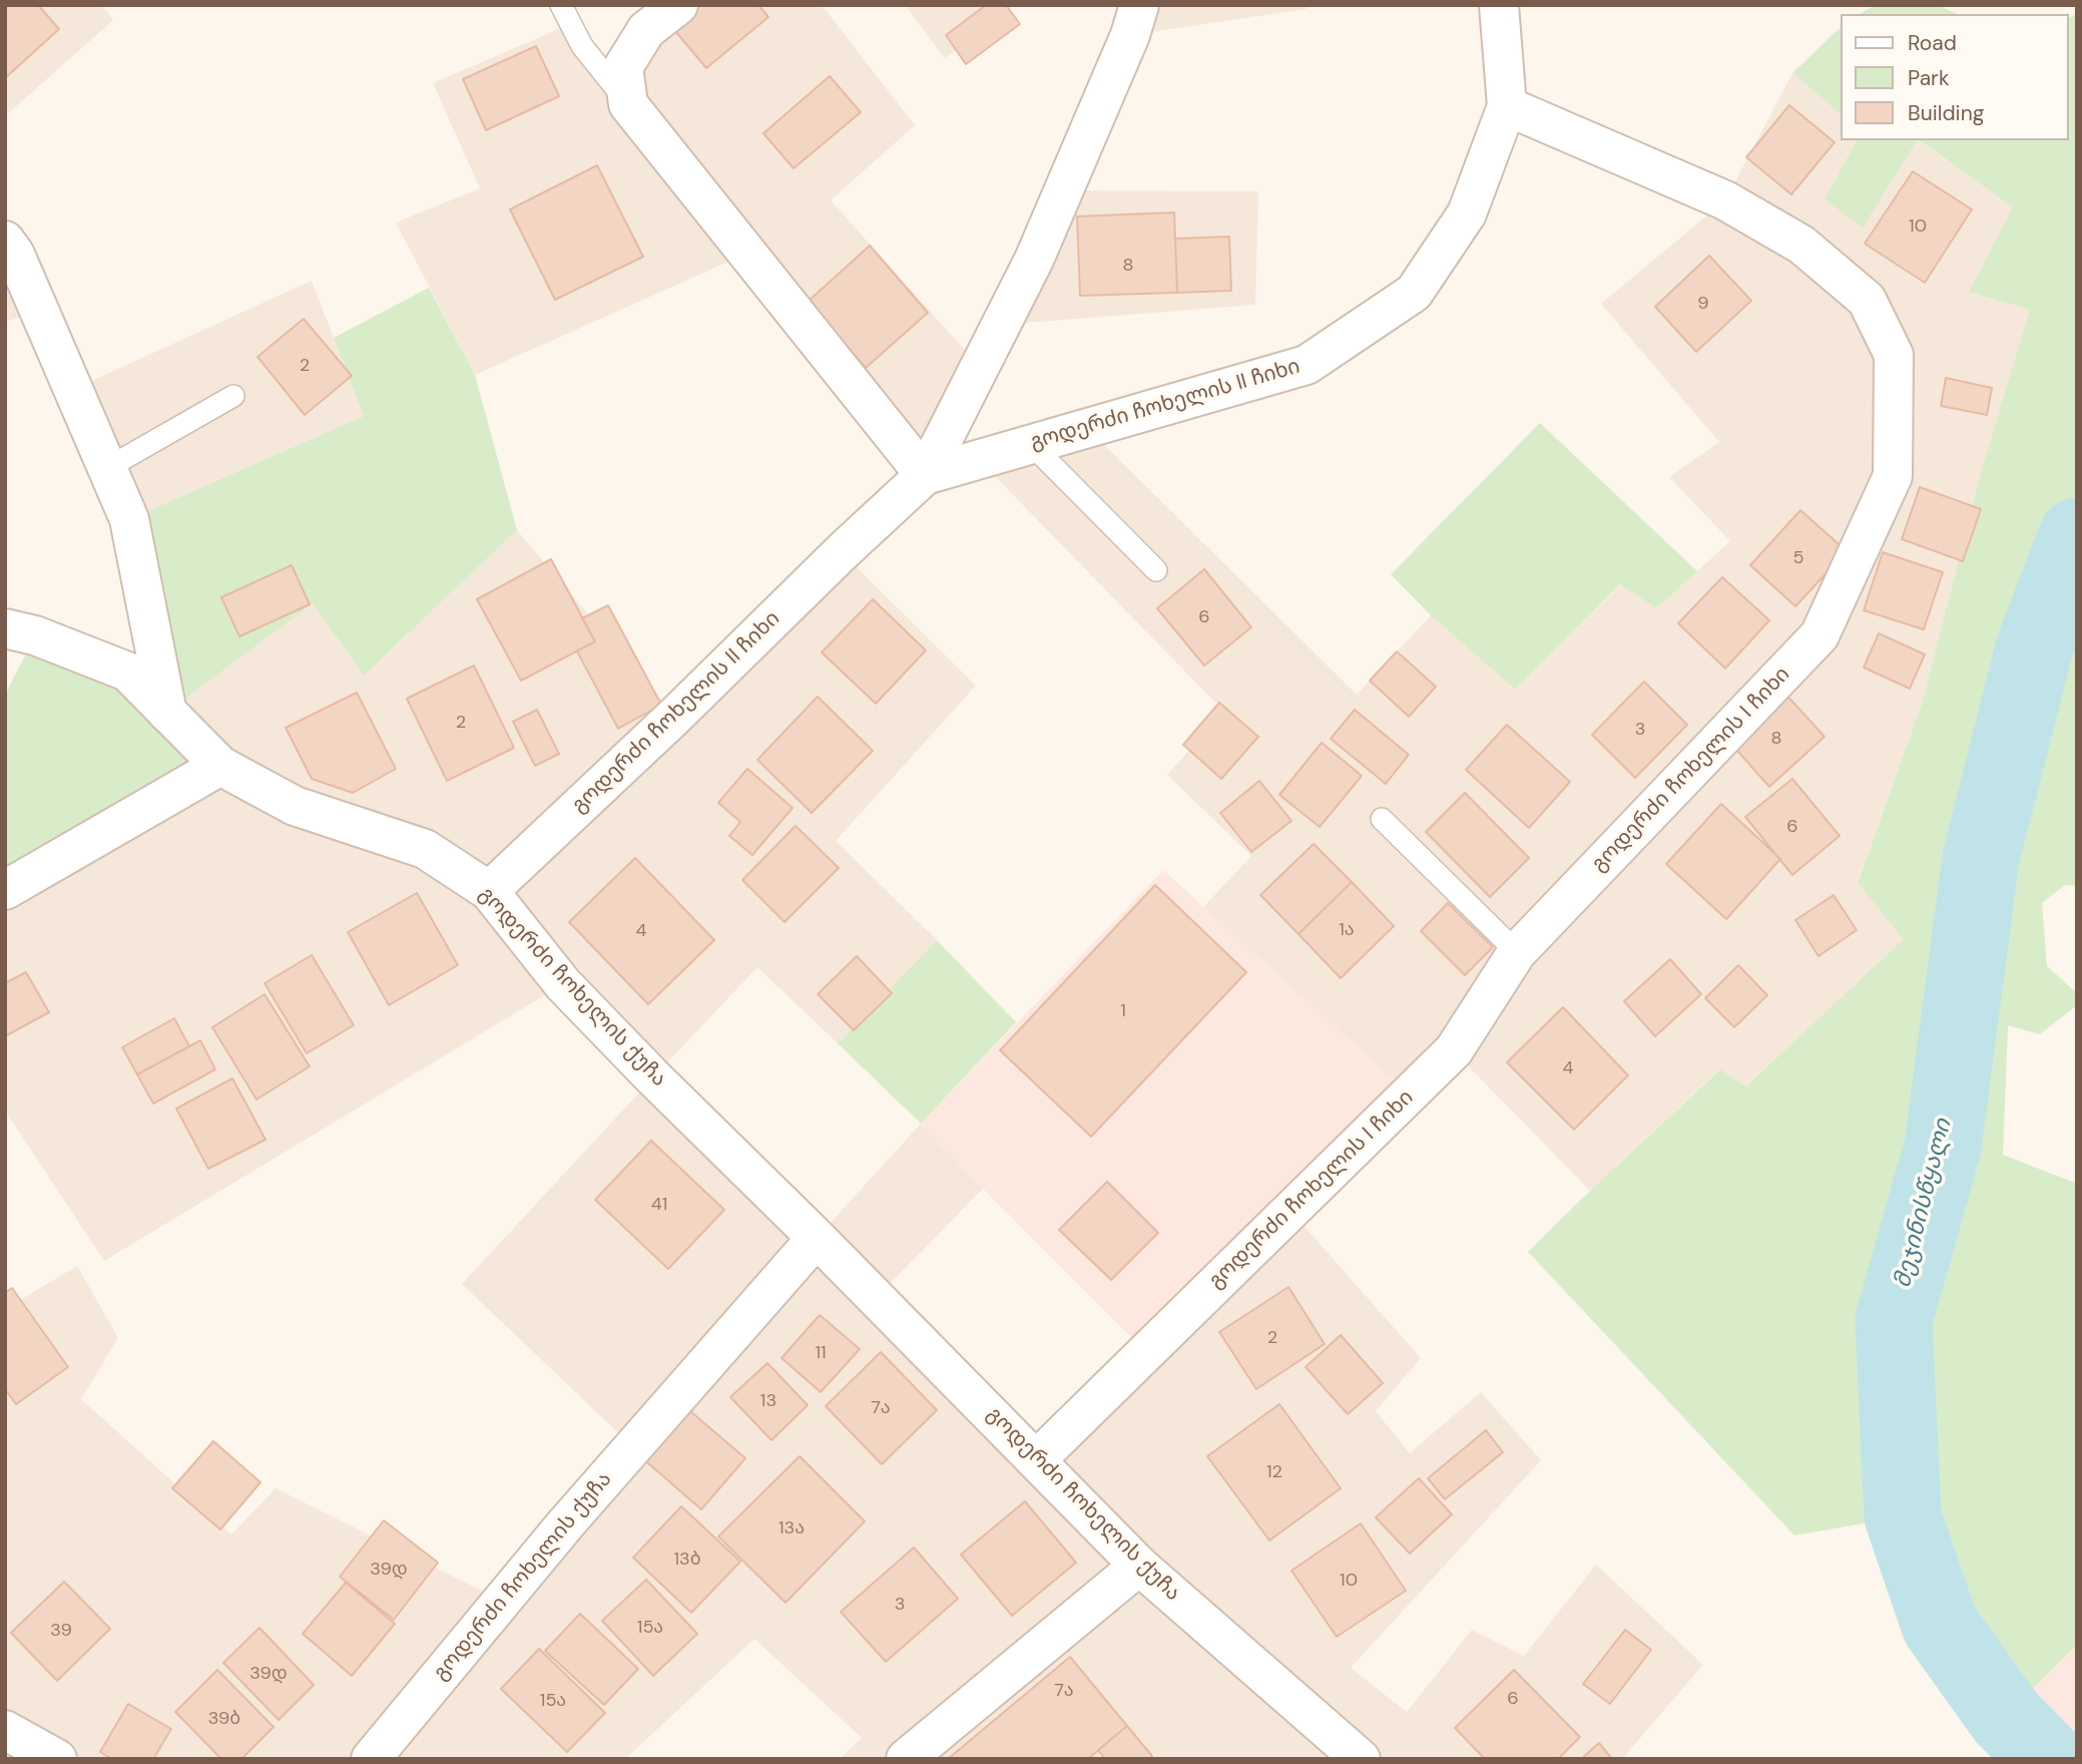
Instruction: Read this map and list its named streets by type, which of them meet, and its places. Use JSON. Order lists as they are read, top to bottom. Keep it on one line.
{"streets":{"street":["გოდერძი ჩოხელის II ჩიხი","გოდერძი ჩოხელის I ჩიხი","გოდერძი ჩოხელის ქუჩა"]},"crossings":[["გოდერძი ჩოხელის II ჩიხი","გოდერძი ჩოხელის I ჩიხი"],["გოდერძი ჩოხელის II ჩიხი","გოდერძი ჩოხელის ქუჩა"],["გოდერძი ჩოხელის I ჩიხი","გოდერძი ჩოხელის ქუჩა"]],"water":["მეჯინისწყალი"],"house_numbers":["10","8","9","2","5","6","2","3","8","6","1ა","4","1","4","41","2","11","13","7ა","12","13ა","13ბ","39დ","10","3","15ა","39","39დ","7ა","6","15ა","39ბ"],"legend":["Road","Park","Building"]}
